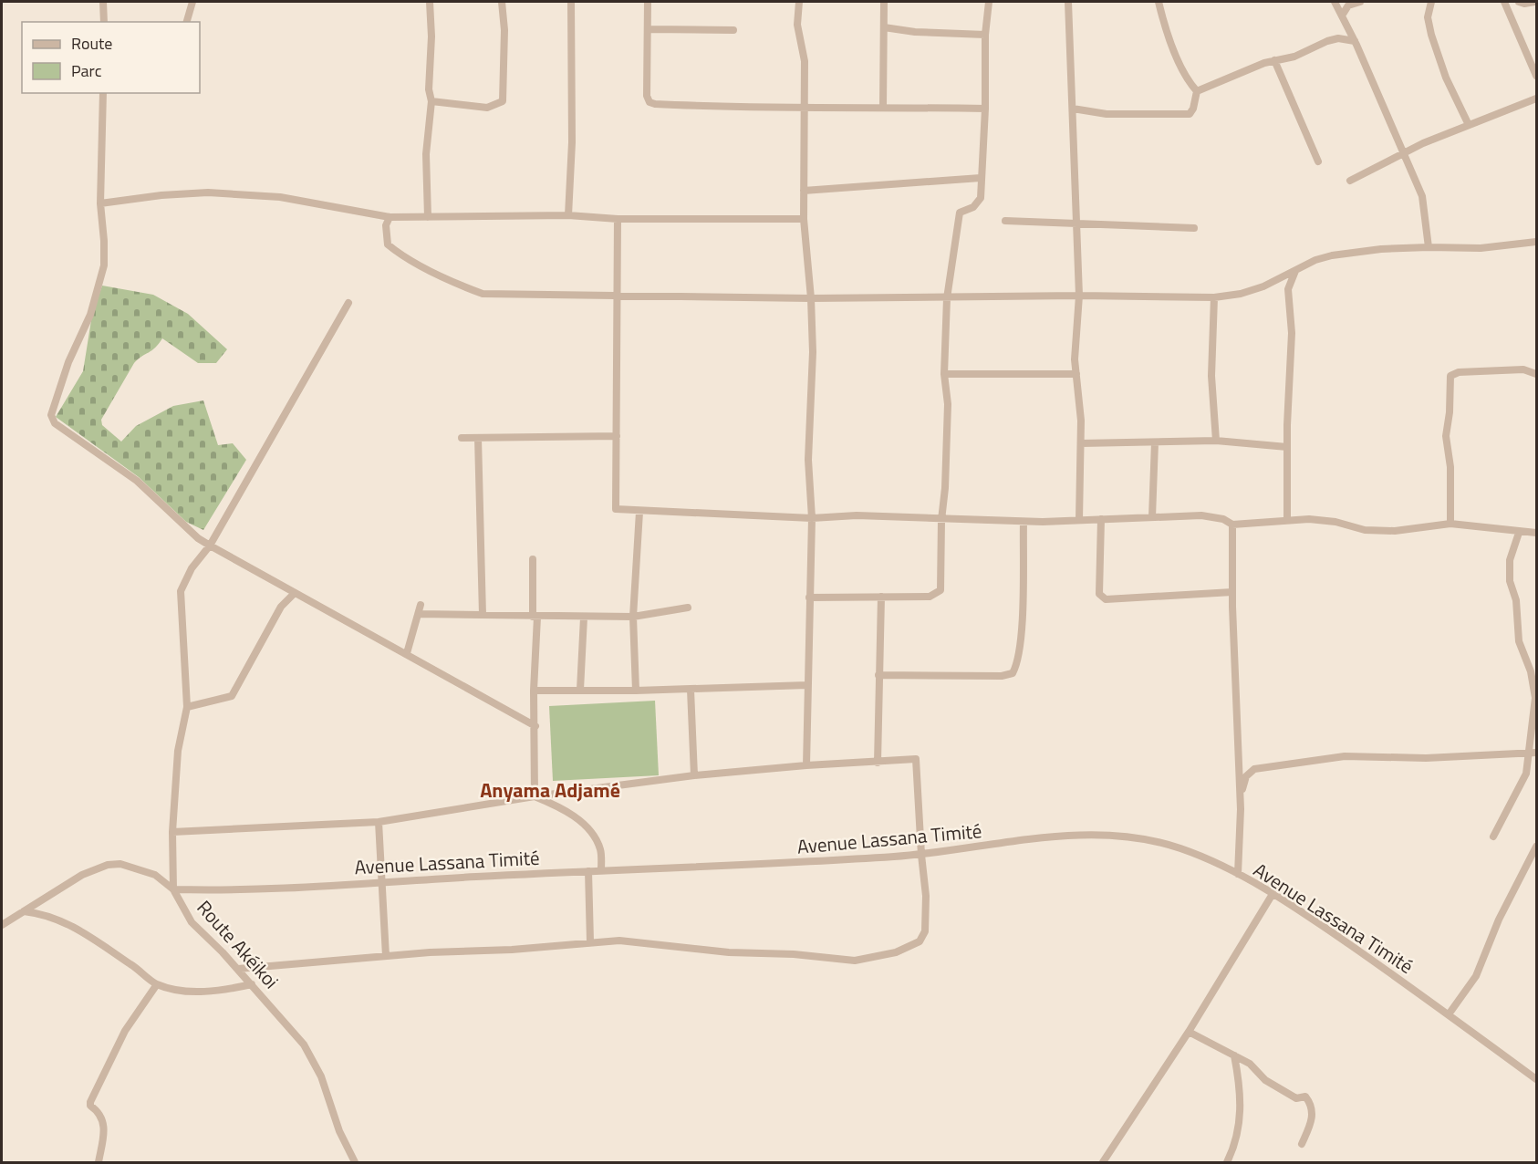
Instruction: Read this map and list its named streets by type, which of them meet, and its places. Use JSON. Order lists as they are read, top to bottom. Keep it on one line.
{"streets":{"street":["Avenue Lassana Timité","Route Akéikoi"]},"crossings":[["Avenue Lassana Timité","Route Akéikoi"]],"districts":["Anyama Adjamé"],"legend":["Route","Parc"]}
